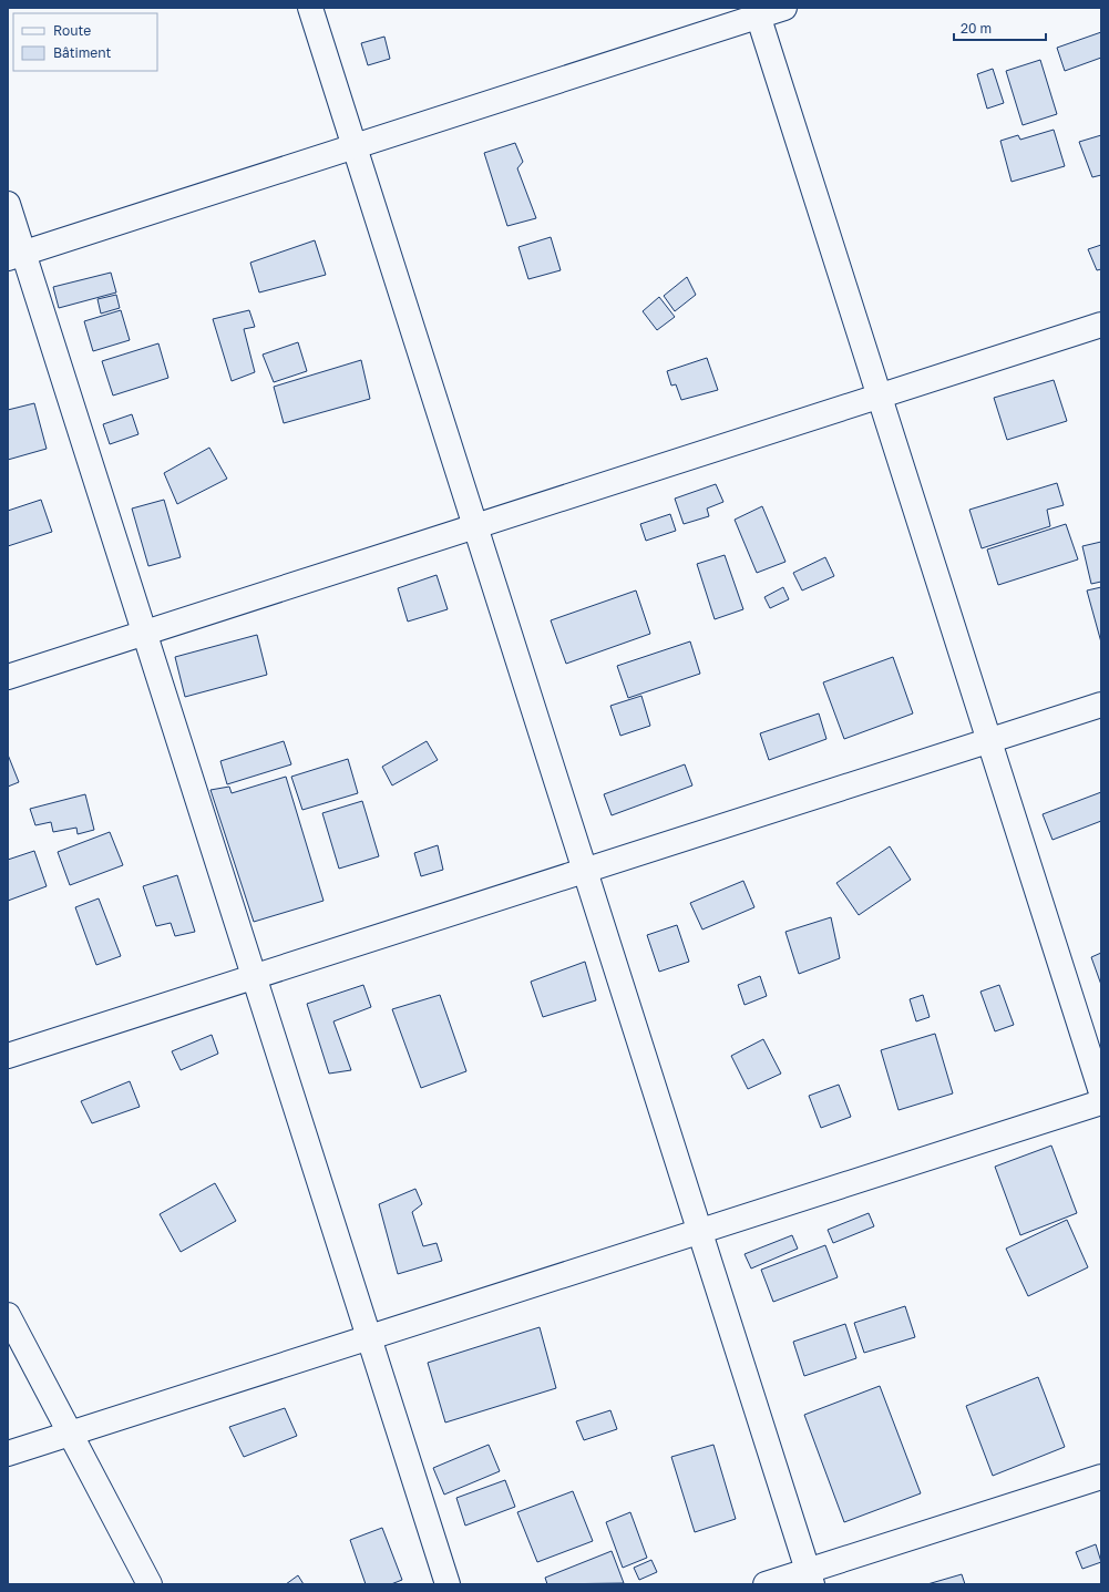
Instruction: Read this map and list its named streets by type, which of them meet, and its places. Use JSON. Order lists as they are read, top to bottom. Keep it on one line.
{"legend":["Route","Bâtiment"],"scale_bar":"20 m"}
